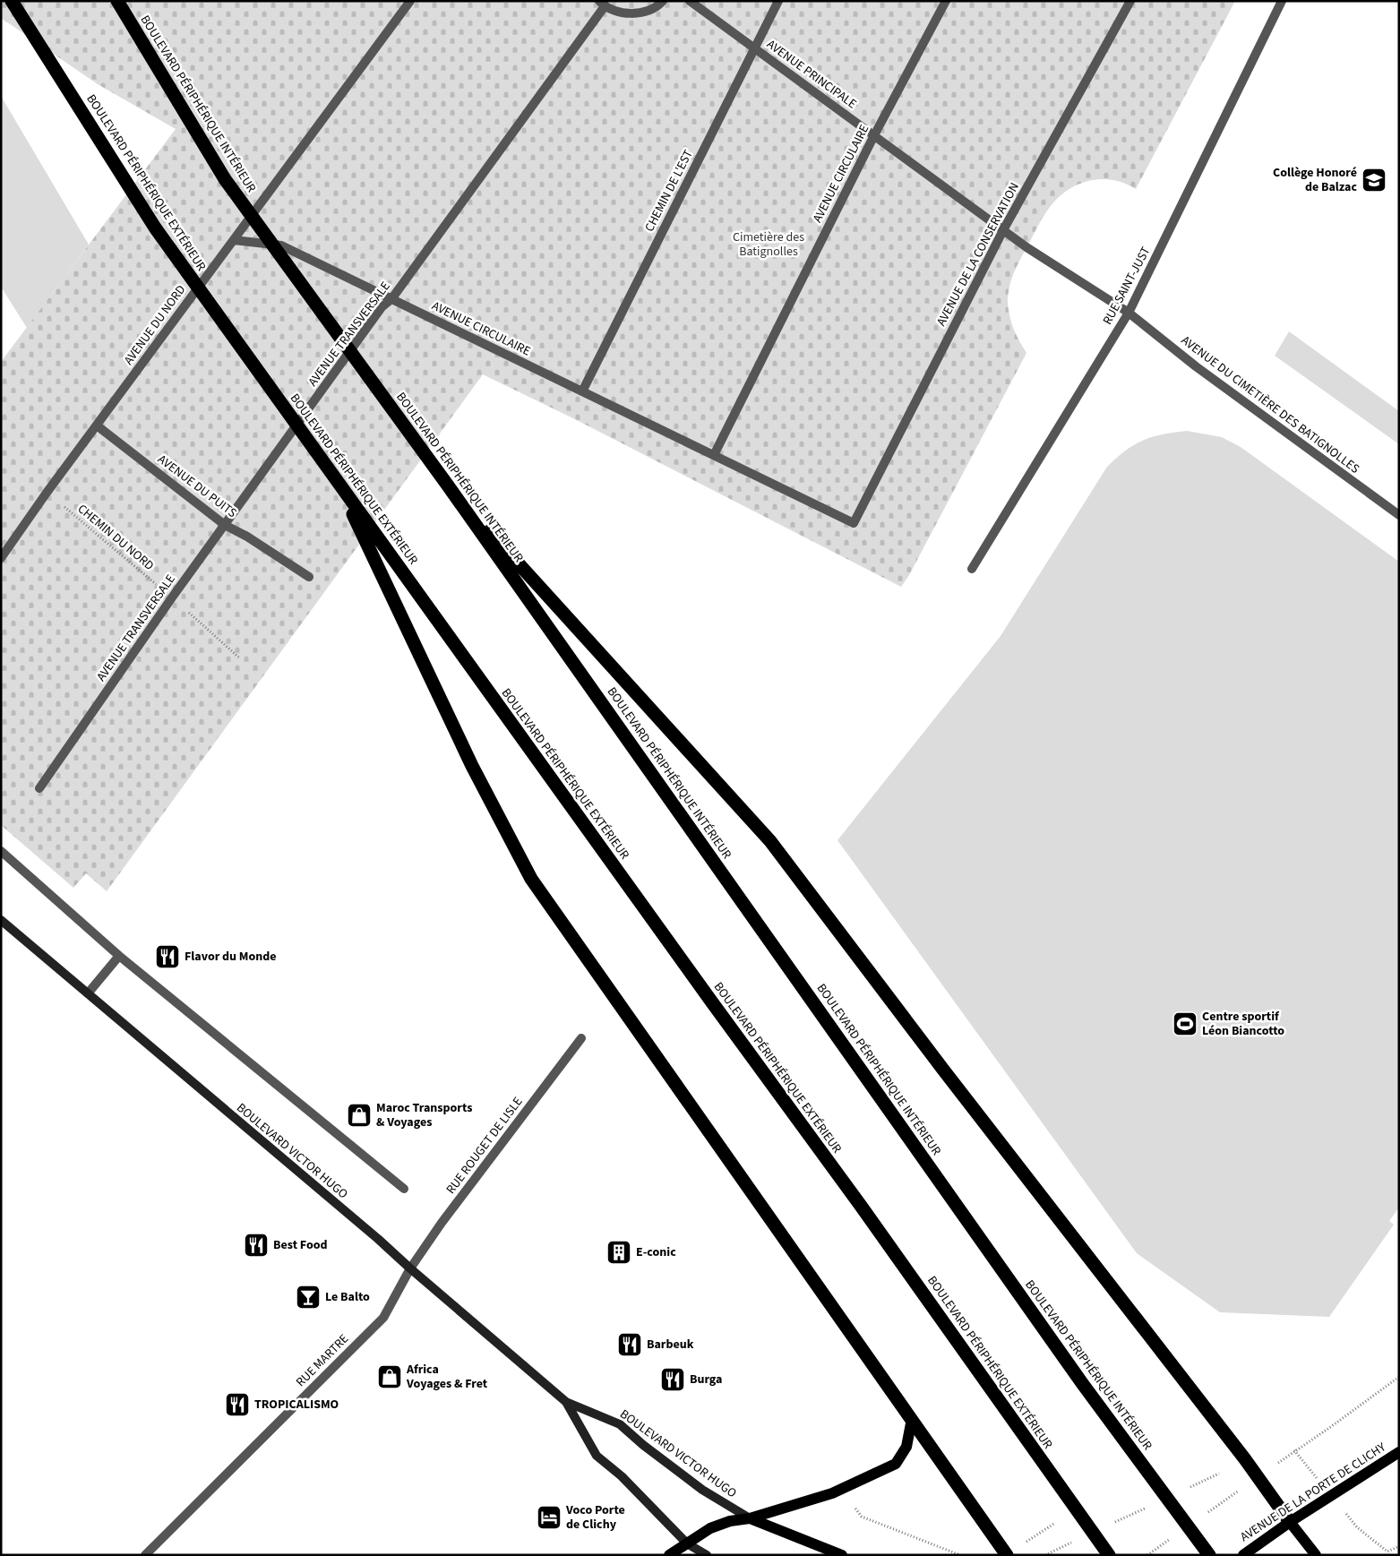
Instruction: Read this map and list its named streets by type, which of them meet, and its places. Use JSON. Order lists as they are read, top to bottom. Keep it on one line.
{"streets":{"highway":["BOULEVARD PÉRIPHÉRIQUE INTÉRIEUR","BOULEVARD PÉRIPHÉRIQUE EXTÉRIEUR"],"main road":["BOULEVARD VICTOR HUGO","AVENUE DE LA PORTE DE CLICHY"],"street":["AVENUE PRINCIPALE","AVENUE CIRCULAIRE","CHEMIN DE L'EST","AVENUE DE LA CONSERVATION","RUE SAINT-JUST","AVENUE DU NORD","AVENUE TRANSVERSALE","AVENUE DU CIMETIÈRE DES BATIGNOLLES","AVENUE DU PUITS","RUE ROUGET DE LISLE","RUE MARTRE"],"path":["CHEMIN DU NORD"]},"crossings":[["AVENUE PRINCIPALE","AVENUE CIRCULAIRE"],["AVENUE PRINCIPALE","CHEMIN DE L'EST"],["AVENUE PRINCIPALE","AVENUE DE LA CONSERVATION"],["AVENUE PRINCIPALE","AVENUE DU CIMETIÈRE DES BATIGNOLLES"],["AVENUE CIRCULAIRE","CHEMIN DE L'EST"],["AVENUE CIRCULAIRE","AVENUE DE LA CONSERVATION"],["AVENUE CIRCULAIRE","AVENUE DU NORD"],["AVENUE CIRCULAIRE","AVENUE TRANSVERSALE"],["RUE SAINT-JUST","AVENUE DU CIMETIÈRE DES BATIGNOLLES"],["AVENUE DU NORD","AVENUE DU PUITS"],["AVENUE DU NORD","CHEMIN DU NORD"],["AVENUE TRANSVERSALE","AVENUE DU PUITS"],["AVENUE TRANSVERSALE","CHEMIN DU NORD"],["RUE ROUGET DE LISLE","BOULEVARD VICTOR HUGO"],["RUE ROUGET DE LISLE","RUE MARTRE"],["BOULEVARD VICTOR HUGO","RUE MARTRE"]],"parks":["Cimetière des Batignolles"],"places":{"school or university":["Collège Honoré de Balzac"],"restaurant":["Flavor du Monde","Best Food","Barbeuk","Burga","TROPICALISMO"],"sports":["Centre sportif Léon Biancotto"],"shop":["Maroc Transports & Voyages","Africa Voyages & Fret"],"building":["E-conic"],"bar":["Le Balto"],"hotel":["Voco Porte de Clichy"]}}
